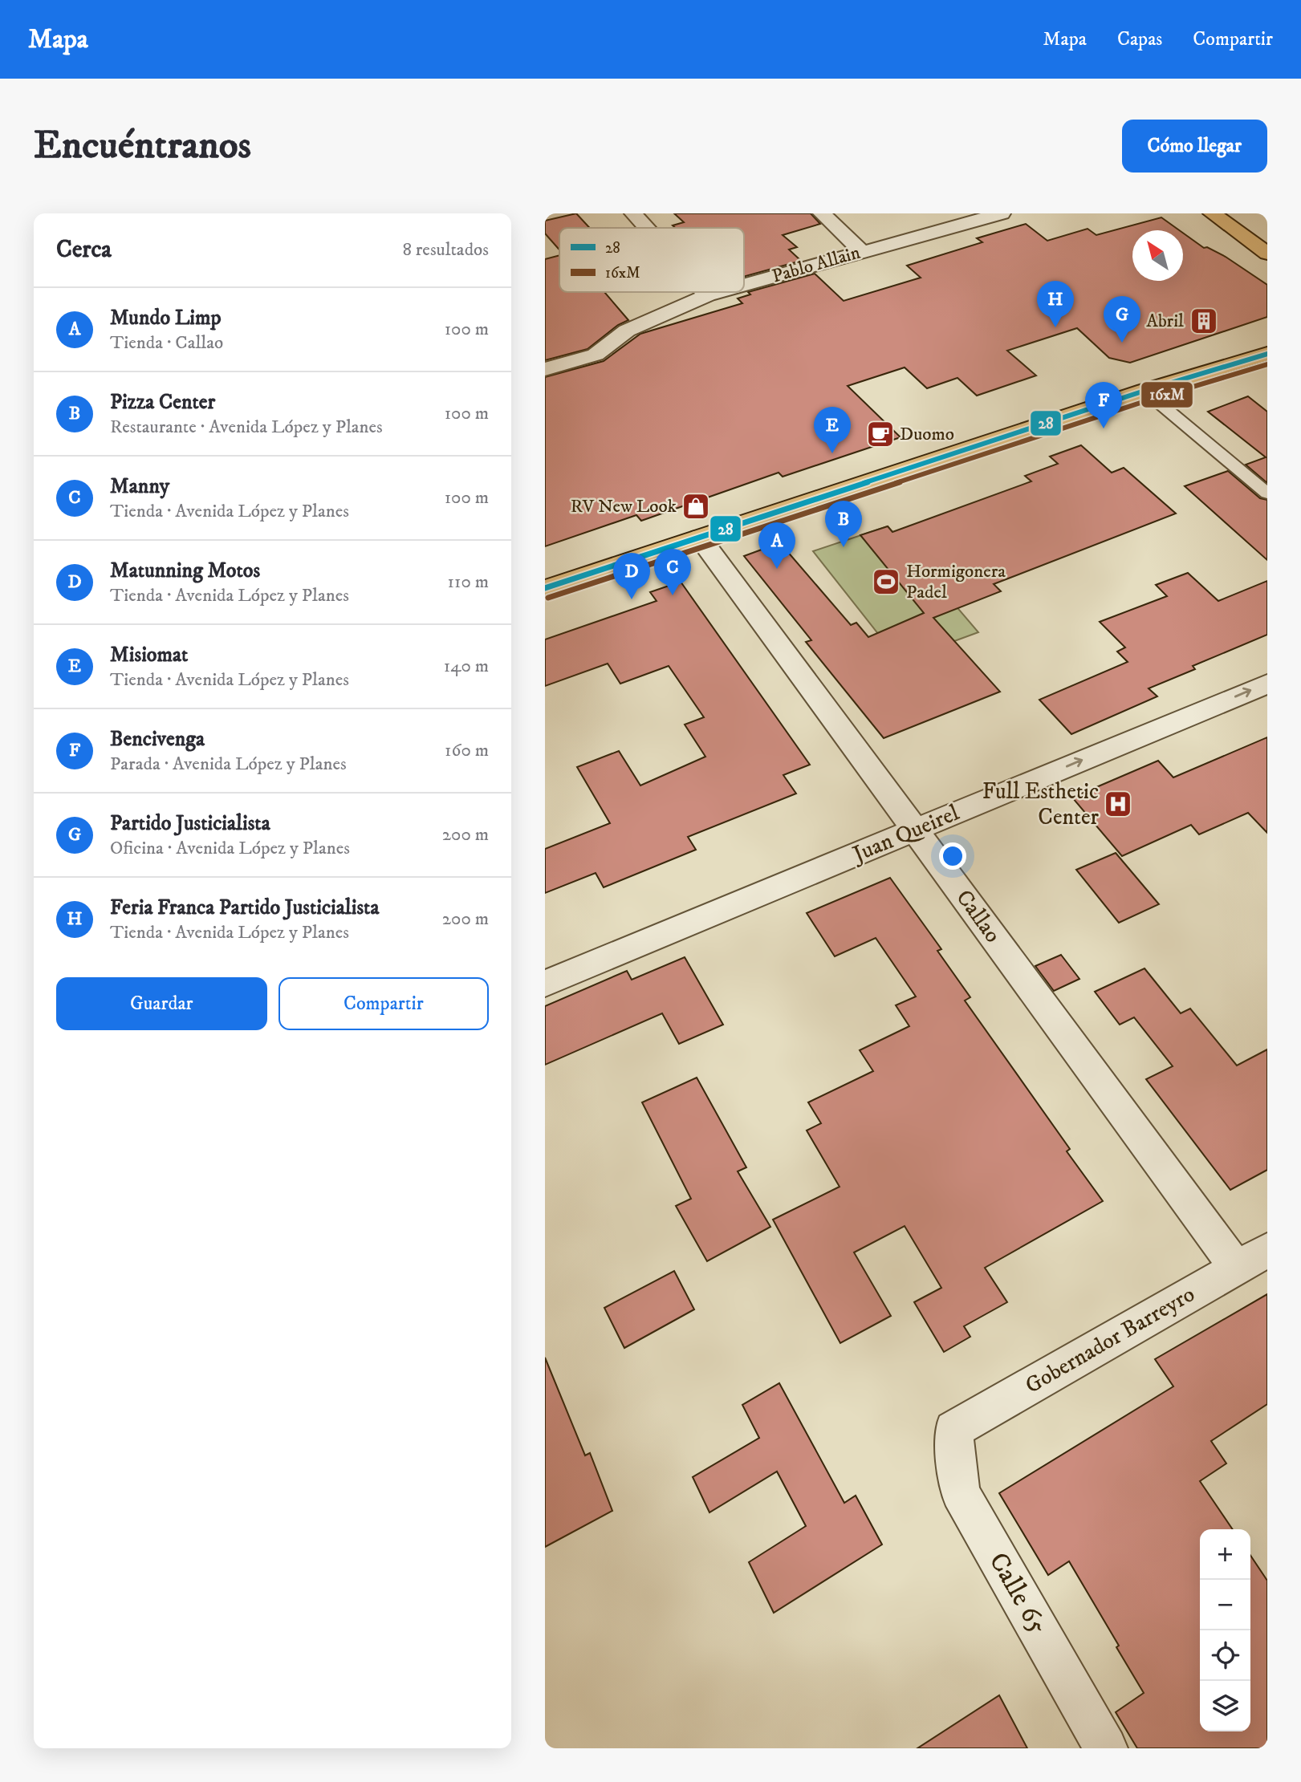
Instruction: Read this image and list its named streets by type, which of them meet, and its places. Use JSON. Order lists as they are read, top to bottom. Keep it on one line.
{"streets":{"street":["Pablo Allain","Juan Queirel","Callao","Gobernador Barreyro","Calle 65"]},"crossings":[["Juan Queirel","Callao"],["Callao","Gobernador Barreyro"],["Gobernador Barreyro","Calle 65"]],"one_way":["Juan Queirel"],"places":{"building":["Abril"],"cafe":["Duomo"],"shop":["RV New Look"],"sports":["Hormigonera Padel"],"hospital":["Full Esthetic Center"]},"lines":["transit line 28","transit line 16xM"],"legend":["28","16xM"],"north":"top left","page":{"header":"Mapa","nav":["Mapa","Capas","Compartir"],"buttons":["Cómo llegar",["Guardar","Compartir"]],"title":"Encuéntranos","heading":["Cerca","8 resultados"],"pins":["H","G","F","E","B","A","C","D"],"list":[{"mark":"A","name":"Mundo Limp","note":"Tienda · Callao","value":"100 m"},{"mark":"B","name":"Pizza Center","note":"Restaurante · Avenida López y Planes","value":"100 m"},{"mark":"C","name":"Manny","note":"Tienda · Avenida López y Planes","value":"100 m"},{"mark":"D","name":"Matunning Motos","note":"Tienda · Avenida López y Planes","value":"110 m"},{"mark":"E","name":"Misiomat","note":"Tienda · Avenida López y Planes","value":"140 m"},{"mark":"F","name":"Bencivenga","note":"Parada · Avenida López y Planes","value":"160 m"},{"mark":"G","name":"Partido Justicialista","note":"Oficina · Avenida López y Planes","value":"200 m"},{"mark":"H","name":"Feria Franca Partido Justicialista","note":"Tienda · Avenida López y Planes","value":"200 m"}],"map_buttons":["+","−"]}}
